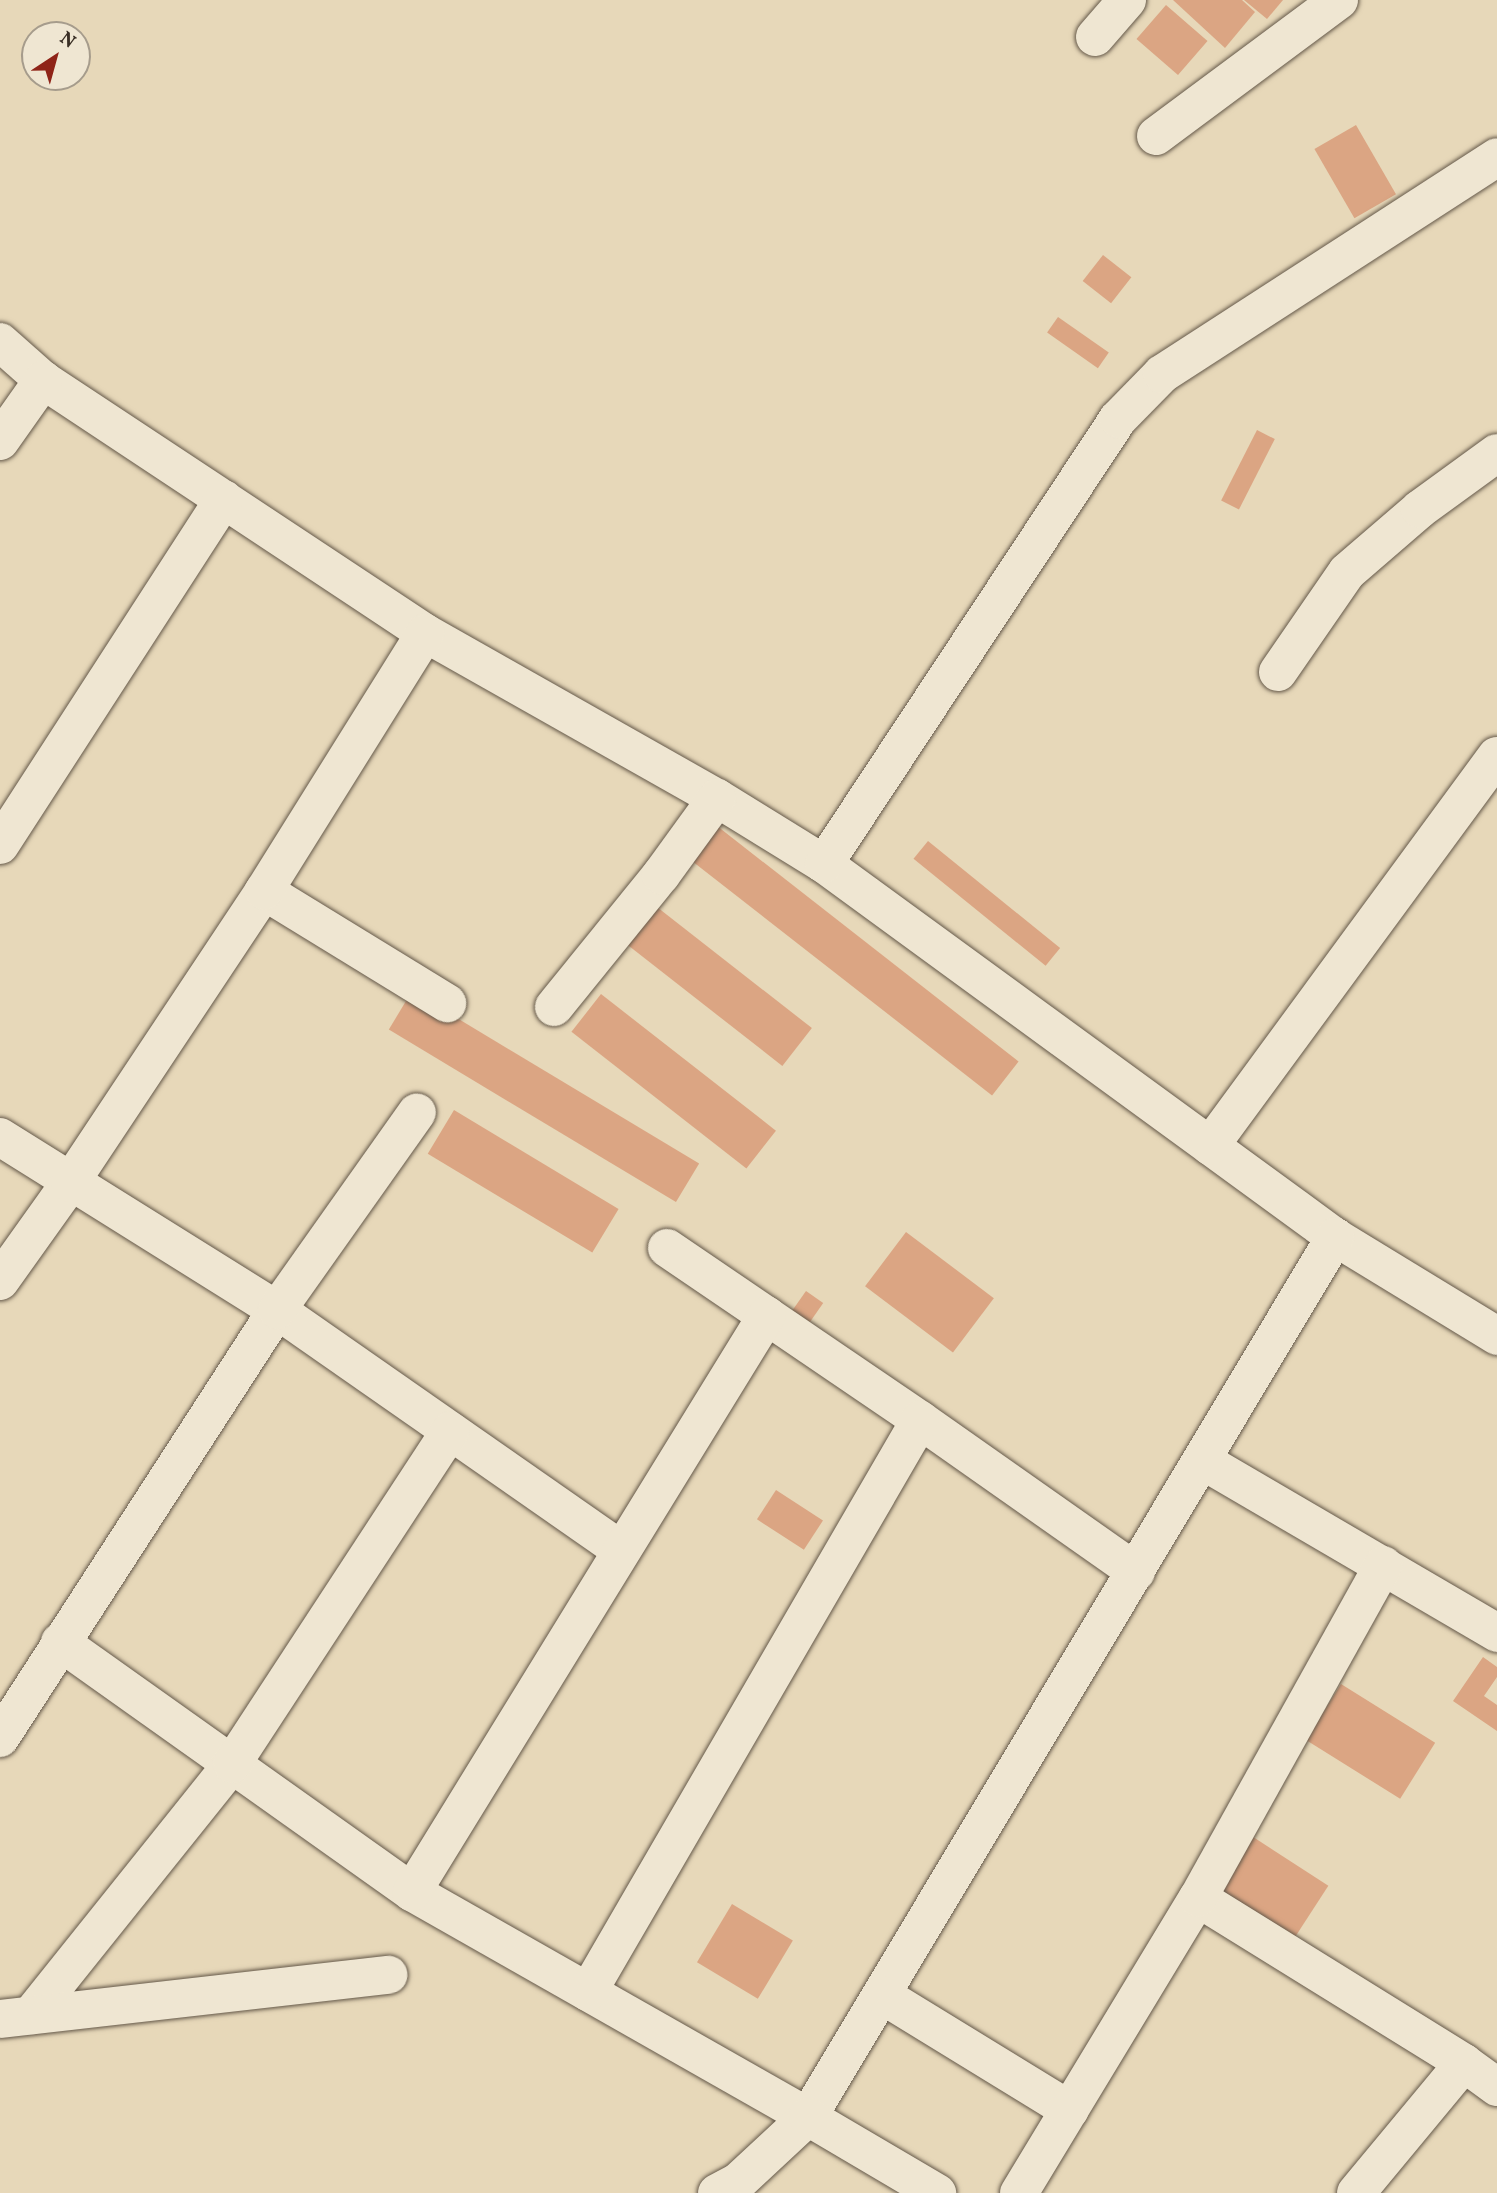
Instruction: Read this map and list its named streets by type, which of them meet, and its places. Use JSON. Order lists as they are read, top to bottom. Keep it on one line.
{"north":"top right"}
